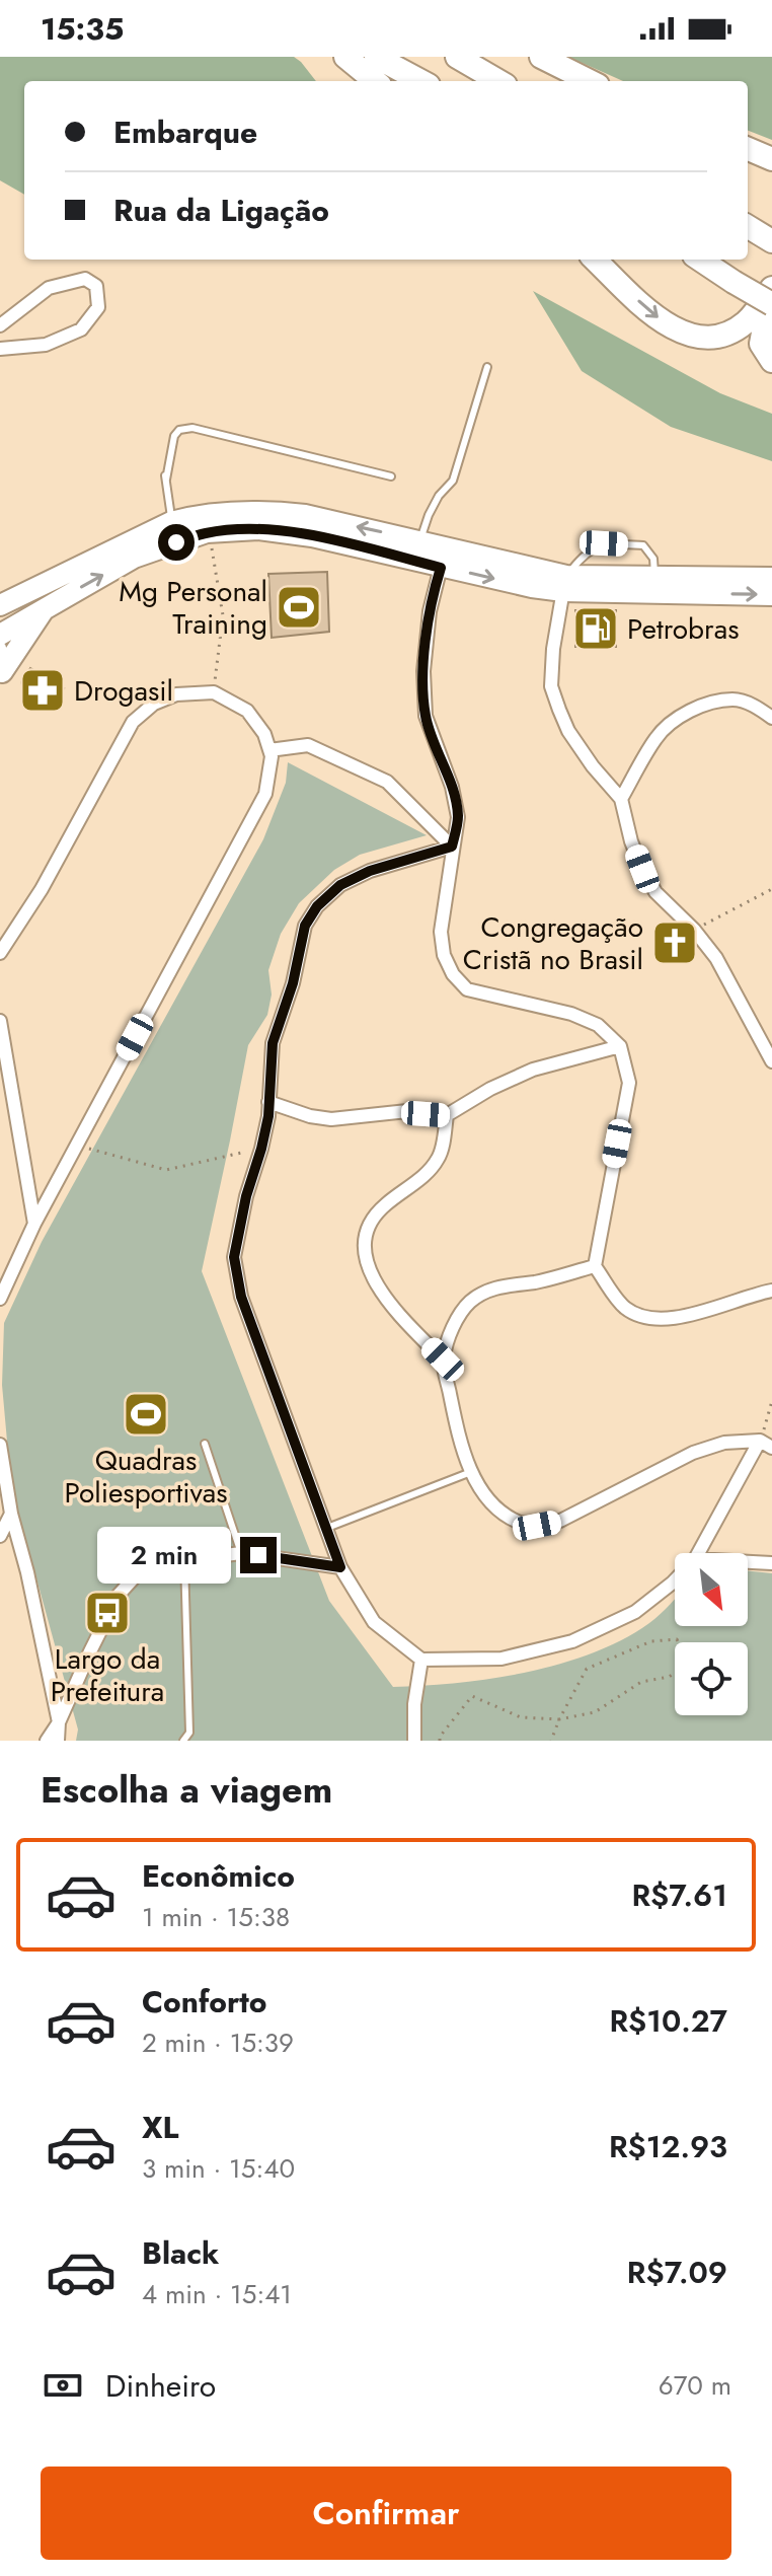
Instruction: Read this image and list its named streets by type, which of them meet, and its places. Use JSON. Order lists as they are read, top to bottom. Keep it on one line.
{"places":{"sports":["Mg Personal Training","Quadras Poliesportivas"],"fuel station":["Petrobras"],"pharmacy":["Drogasil"],"church":["Congregação Cristã no Brasil"],"bus stop":["Largo da Prefeitura"]},"north":"bottom right","page":{"status":"15:35","banner":["Embarque","Rua da Ligação"],"bubble":"2 min","heading":"Escolha a viagem","list":[{"name":"Econômico","note":"1 min · 15:38","value":"R$7.61"},{"name":"Conforto","note":"2 min · 15:39","value":"R$10.27"},{"name":"XL","note":"3 min · 15:40","value":"R$12.93"},{"name":"Black","note":"4 min · 15:41","value":"R$7.09"}],"pay":["Dinheiro","670 m"],"buttons":"Confirmar"}}
